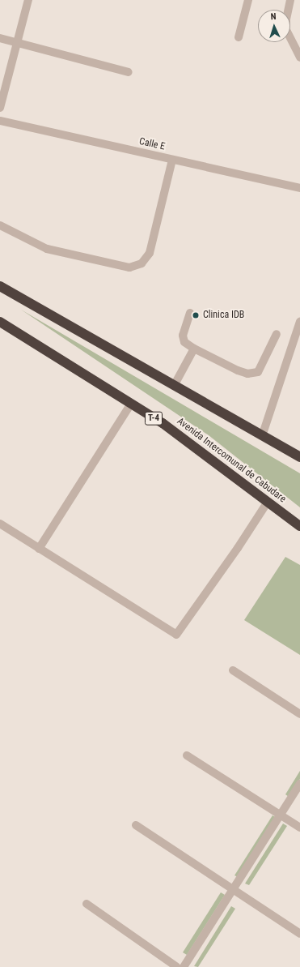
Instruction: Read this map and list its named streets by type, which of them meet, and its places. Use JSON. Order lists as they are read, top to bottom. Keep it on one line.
{"streets":{"highway":["T-4","Avenida Intercomunal de Cabudare"],"street":["Calle E"]},"places":["Clinica IDB"],"north":"top"}
